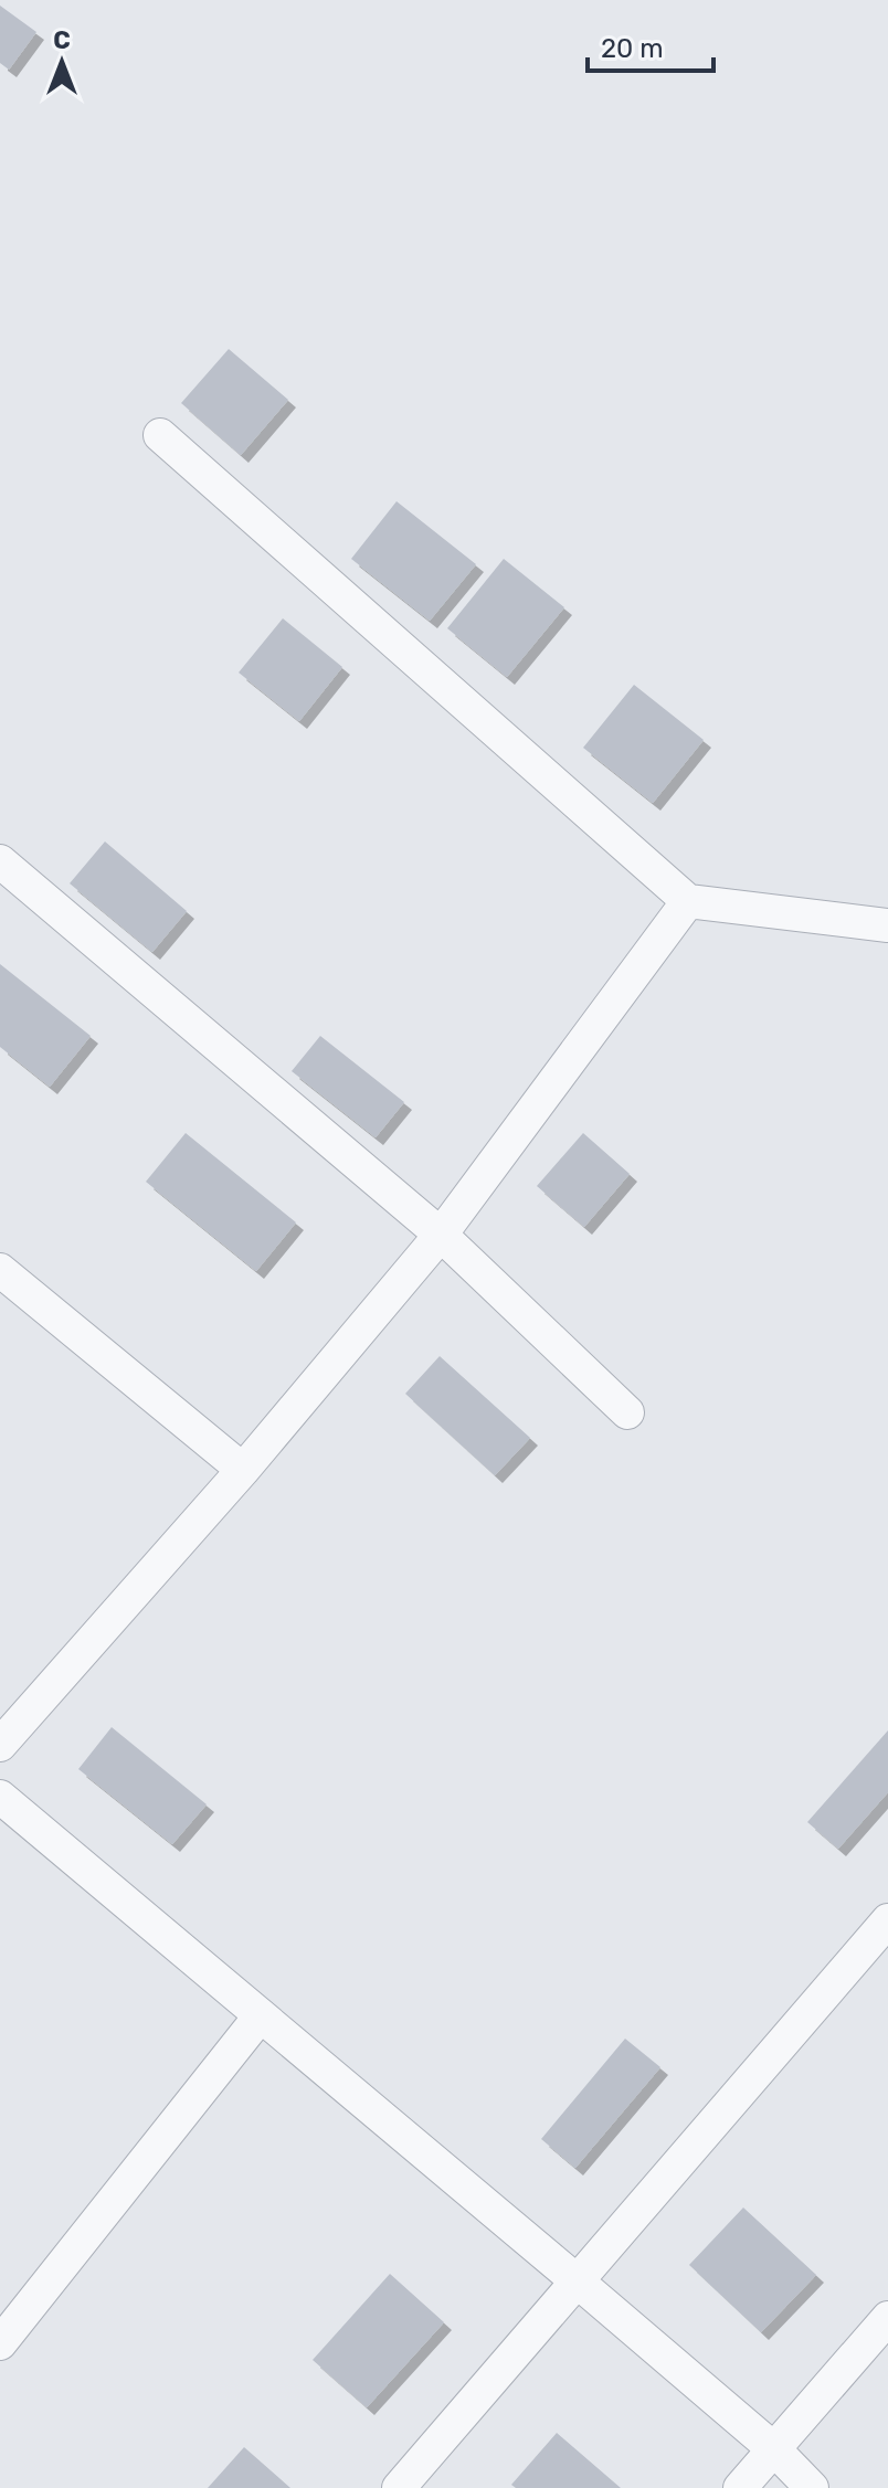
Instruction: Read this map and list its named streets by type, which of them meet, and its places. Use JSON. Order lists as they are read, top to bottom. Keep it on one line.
{"scale_bar":"20 m","north":"top"}
